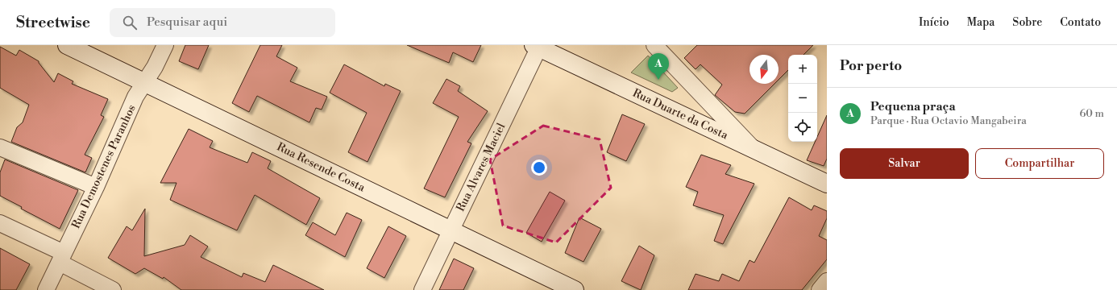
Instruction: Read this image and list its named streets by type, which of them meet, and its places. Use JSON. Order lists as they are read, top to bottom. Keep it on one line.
{"streets":{"main road":["Rua Duarte da Costa","Rua Resende Costa"],"street":["Rua Demostenes Paranhos","Rua Alvares Maciel"]},"crossings":[["Rua Duarte da Costa","Rua Alvares Maciel"],["Rua Demostenes Paranhos","Rua Resende Costa"],["Rua Resende Costa","Rua Alvares Maciel"]],"north":"bottom","page":{"header":"Streetwise","search":"Pesquisar aqui","nav":["Início","Mapa","Sobre","Contato"],"heading":"Por perto","pins":"A","map_buttons":["+","−"],"list":[{"mark":"A","name":"Pequena praça","note":"Parque · Rua Octavio Mangabeira","value":"60 m"}],"buttons":["Salvar","Compartilhar"]}}
